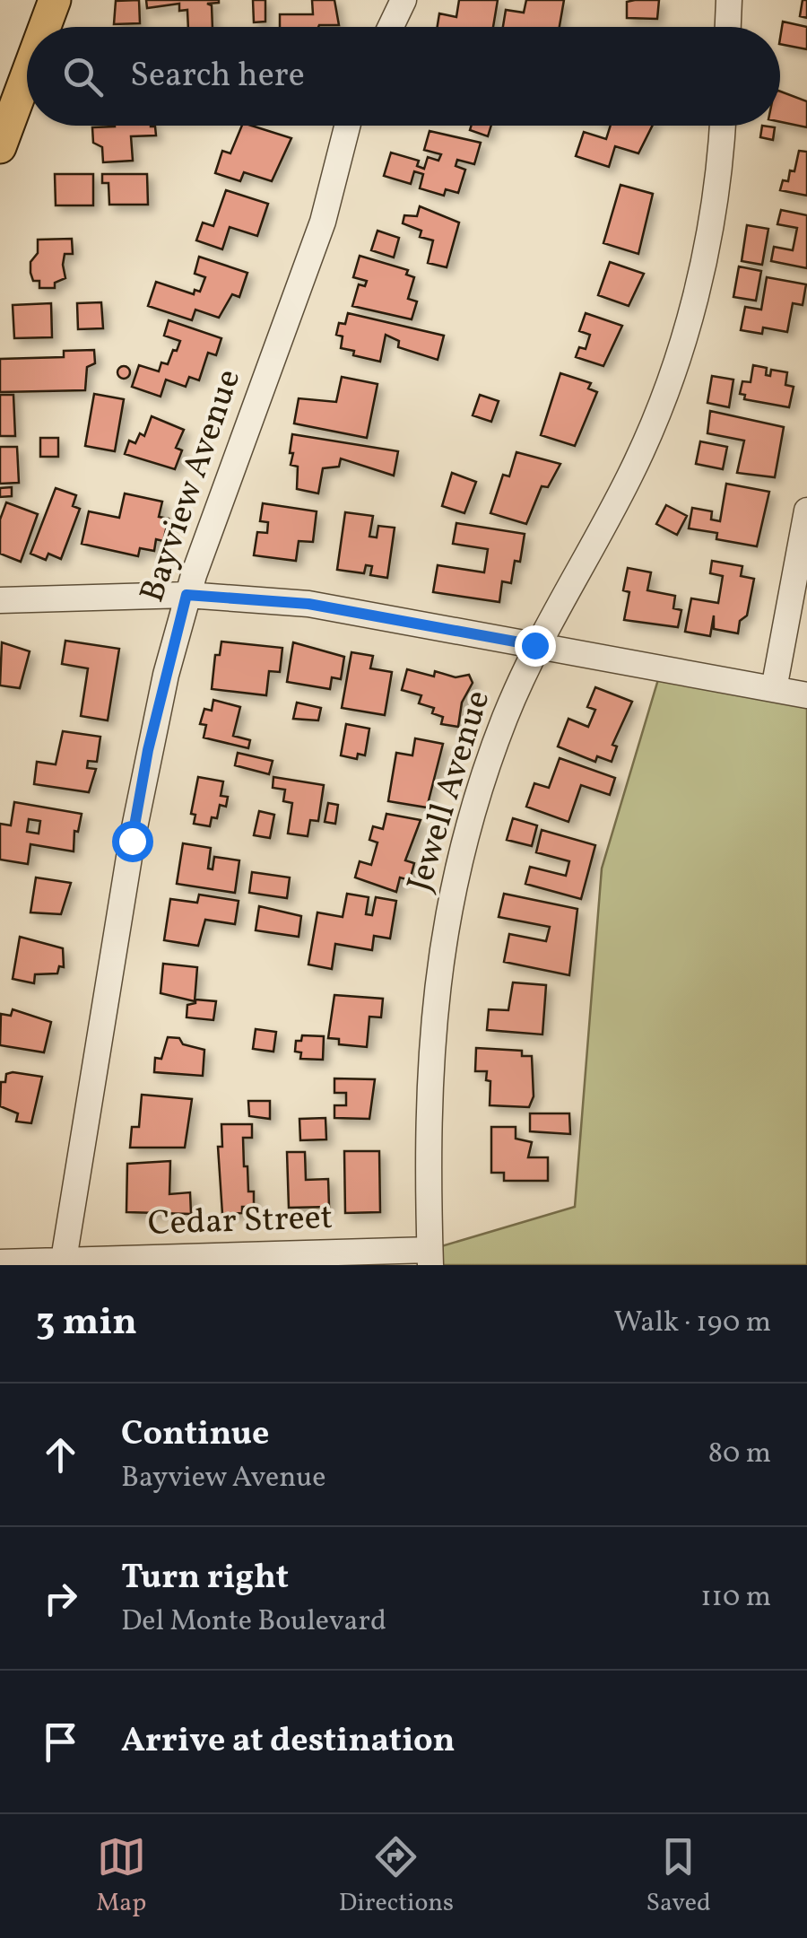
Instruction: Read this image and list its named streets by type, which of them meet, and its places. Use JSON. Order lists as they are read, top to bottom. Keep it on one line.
{"streets":{"street":["Bayview Avenue","Jewell Avenue","Cedar Street"]},"crossings":[["Bayview Avenue","Cedar Street"],["Jewell Avenue","Cedar Street"]],"page":{"search":"Search here","heading":["3 min","Walk · 190 m"],"list":[["Continue","Bayview Avenue","80 m"],["Turn right","Del Monte Boulevard","110 m"],"Arrive at destination"],"nav":["Map","Directions","Saved"]}}
